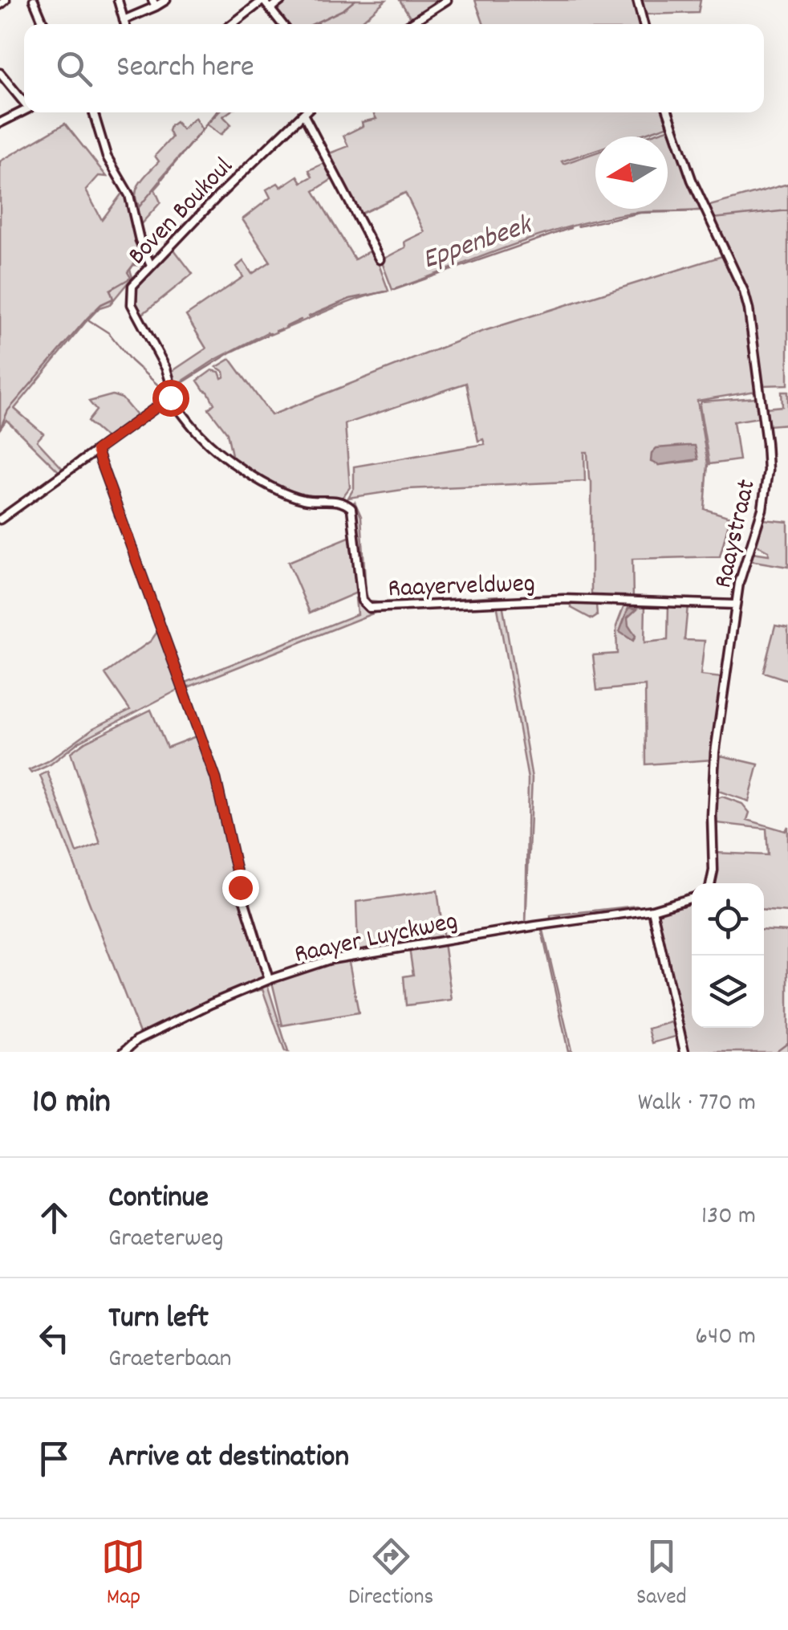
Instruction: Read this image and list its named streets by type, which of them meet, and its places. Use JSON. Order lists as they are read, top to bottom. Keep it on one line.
{"streets":{"street":["Boven Boukoul","Raaystraat","Raayerveldweg","Raayer Luyckweg"]},"crossings":[["Boven Boukoul","Raayerveldweg"],["Raaystraat","Raayerveldweg"]],"water":["Eppenbeek"],"north":"left","page":{"search":"Search here","heading":["10 min","Walk · 770 m"],"list":[["Continue","Graeterweg","130 m"],["Turn left","Graeterbaan","640 m"],"Arrive at destination"],"nav":["Map","Directions","Saved"]}}
